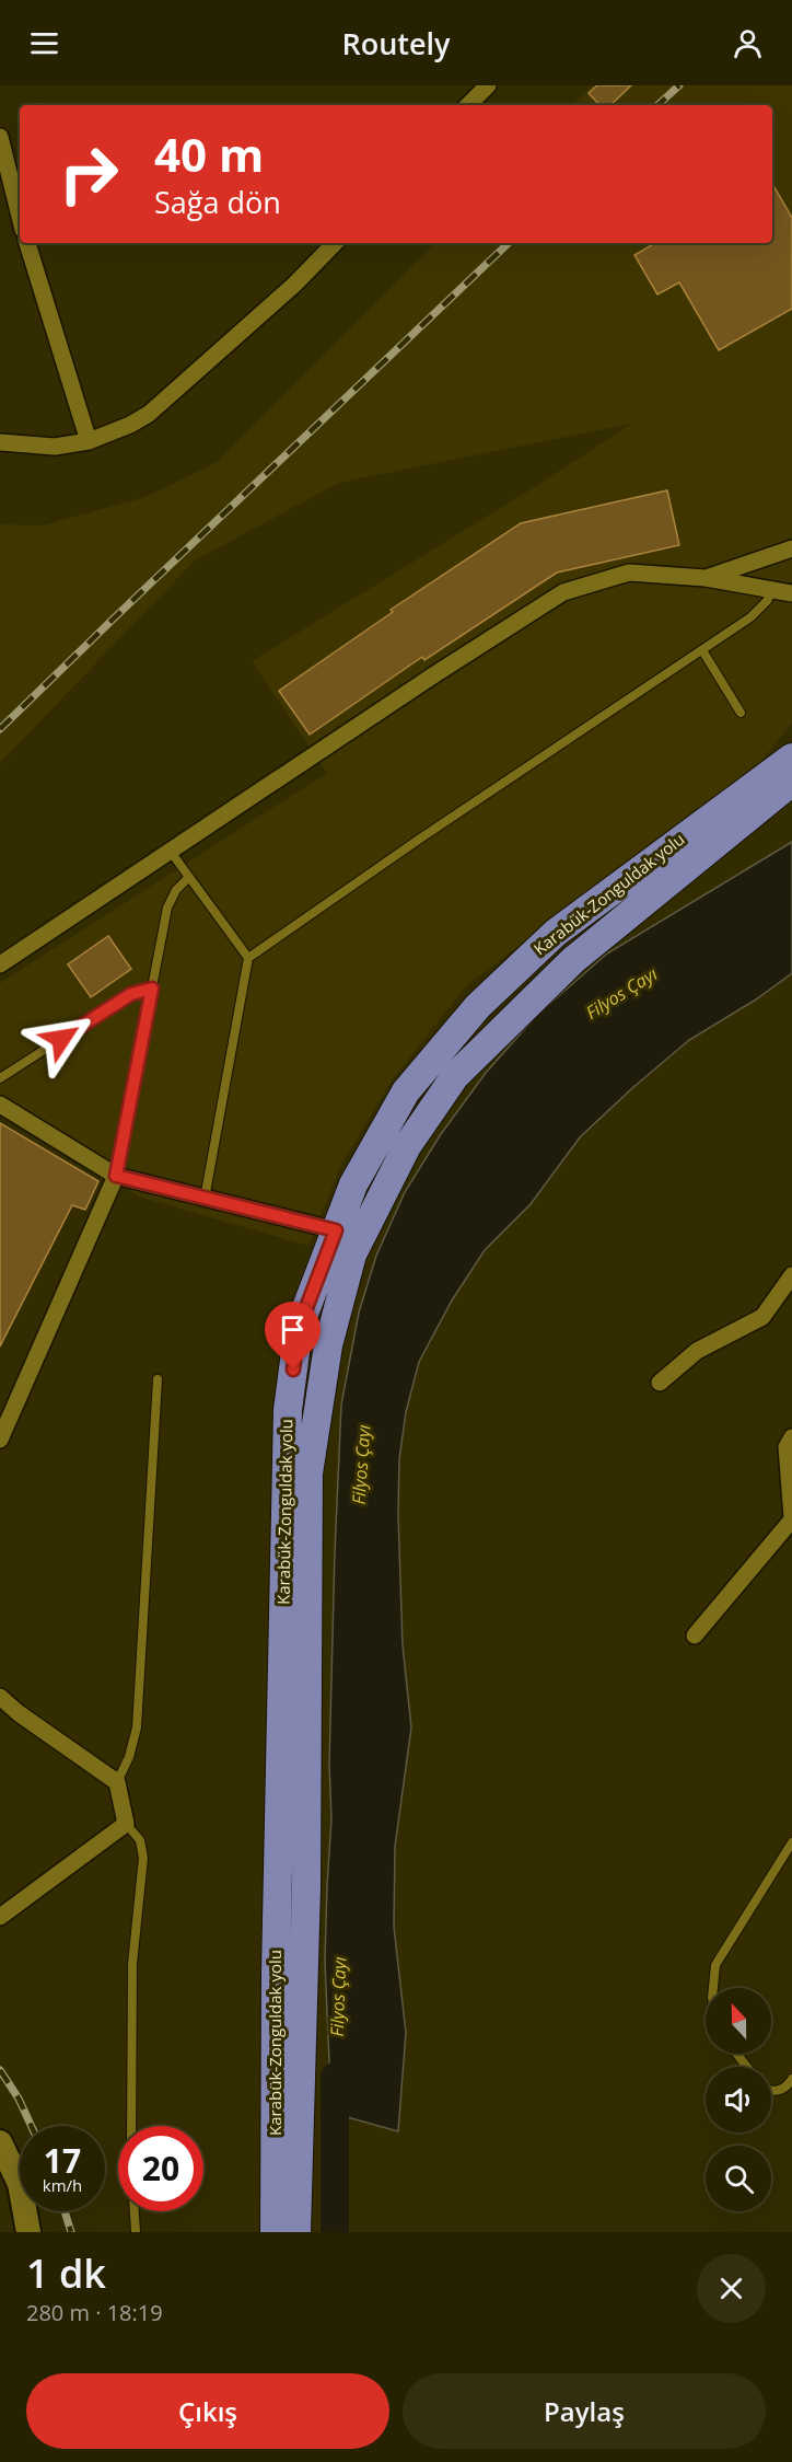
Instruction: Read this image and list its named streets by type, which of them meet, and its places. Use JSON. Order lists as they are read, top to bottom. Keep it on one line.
{"streets":{"highway":["Karabük-Zonguldak yolu"]},"water":["Filyos Çayı"],"north":"top","page":{"header":"Routely","turn":["40 m","Sağa dön"],"speed":"17 km/h","limit":"20","heading":["1 dk","280 m · 18:19"],"buttons":["Çıkış","Paylaş"]}}
